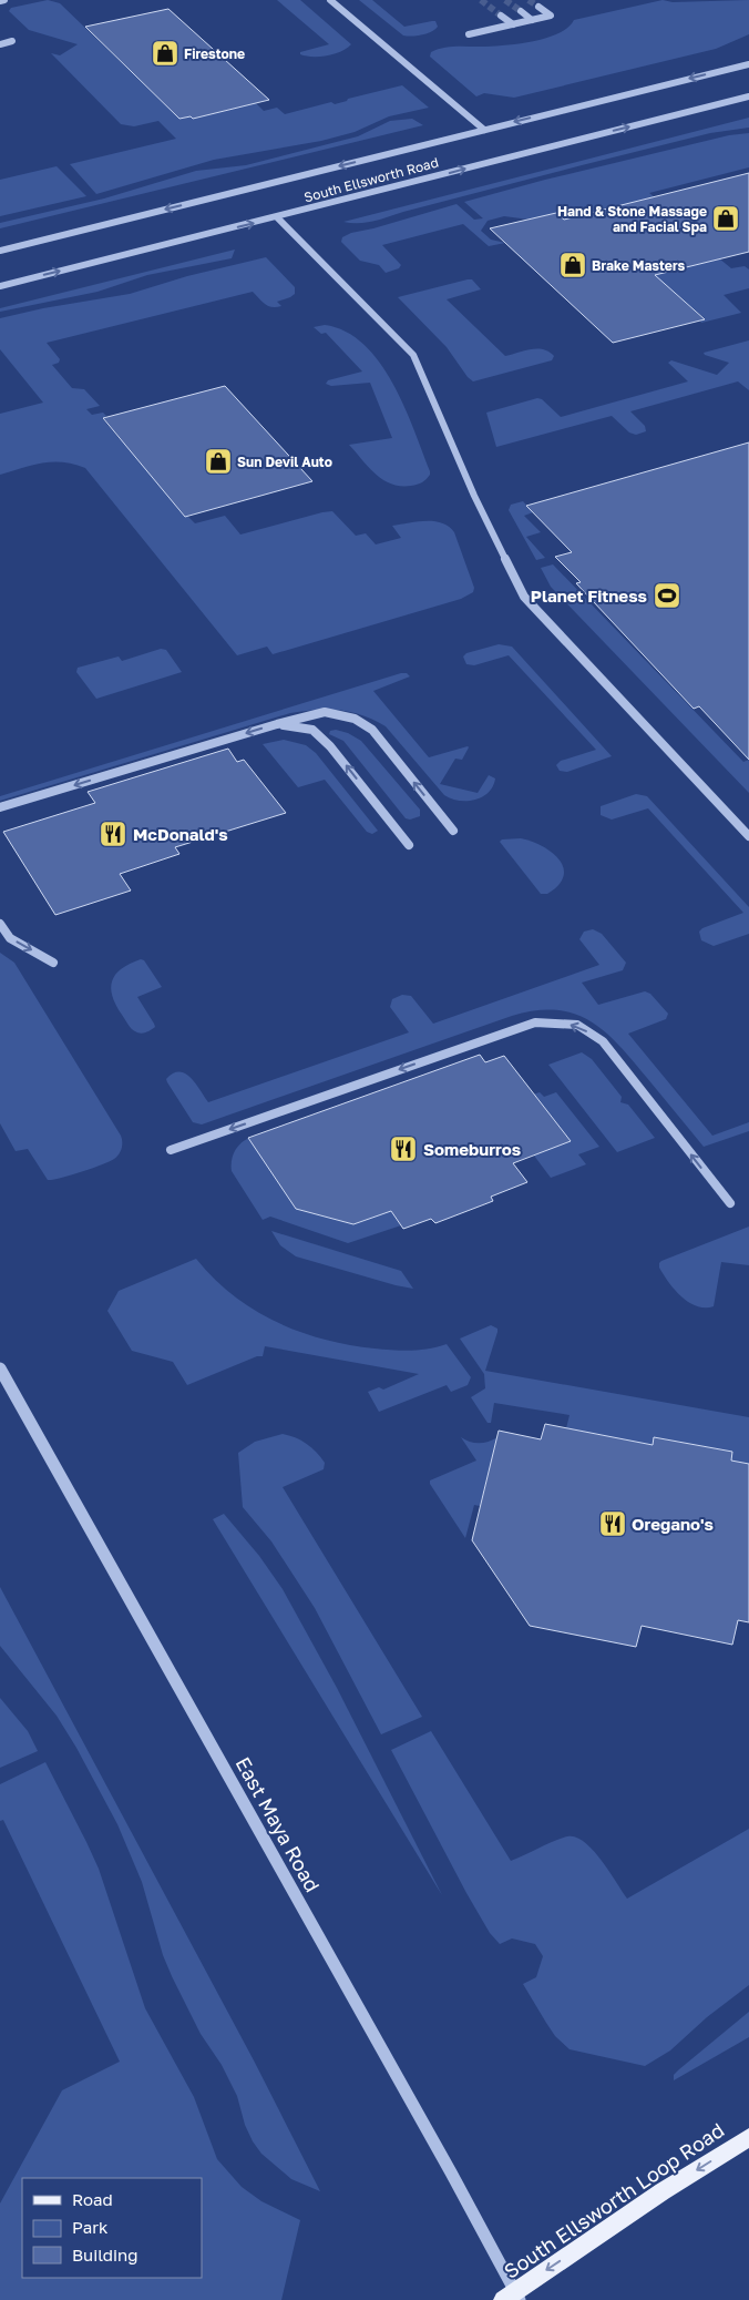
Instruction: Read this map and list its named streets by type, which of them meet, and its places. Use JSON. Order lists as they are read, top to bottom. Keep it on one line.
{"streets":{"main road":["South Ellsworth Loop Road"],"street":["South Ellsworth Road","East Maya Road"]},"crossings":[["East Maya Road","South Ellsworth Loop Road"]],"one_way":["South Ellsworth Loop Road"],"places":{"shop":["Firestone","Hand & Stone Massage and Facial Spa","Brake Masters","Sun Devil Auto"],"sports":["Planet Fitness"],"restaurant":["McDonald's","Someburros","Oregano's"]},"legend":["Road","Park","Building"]}
